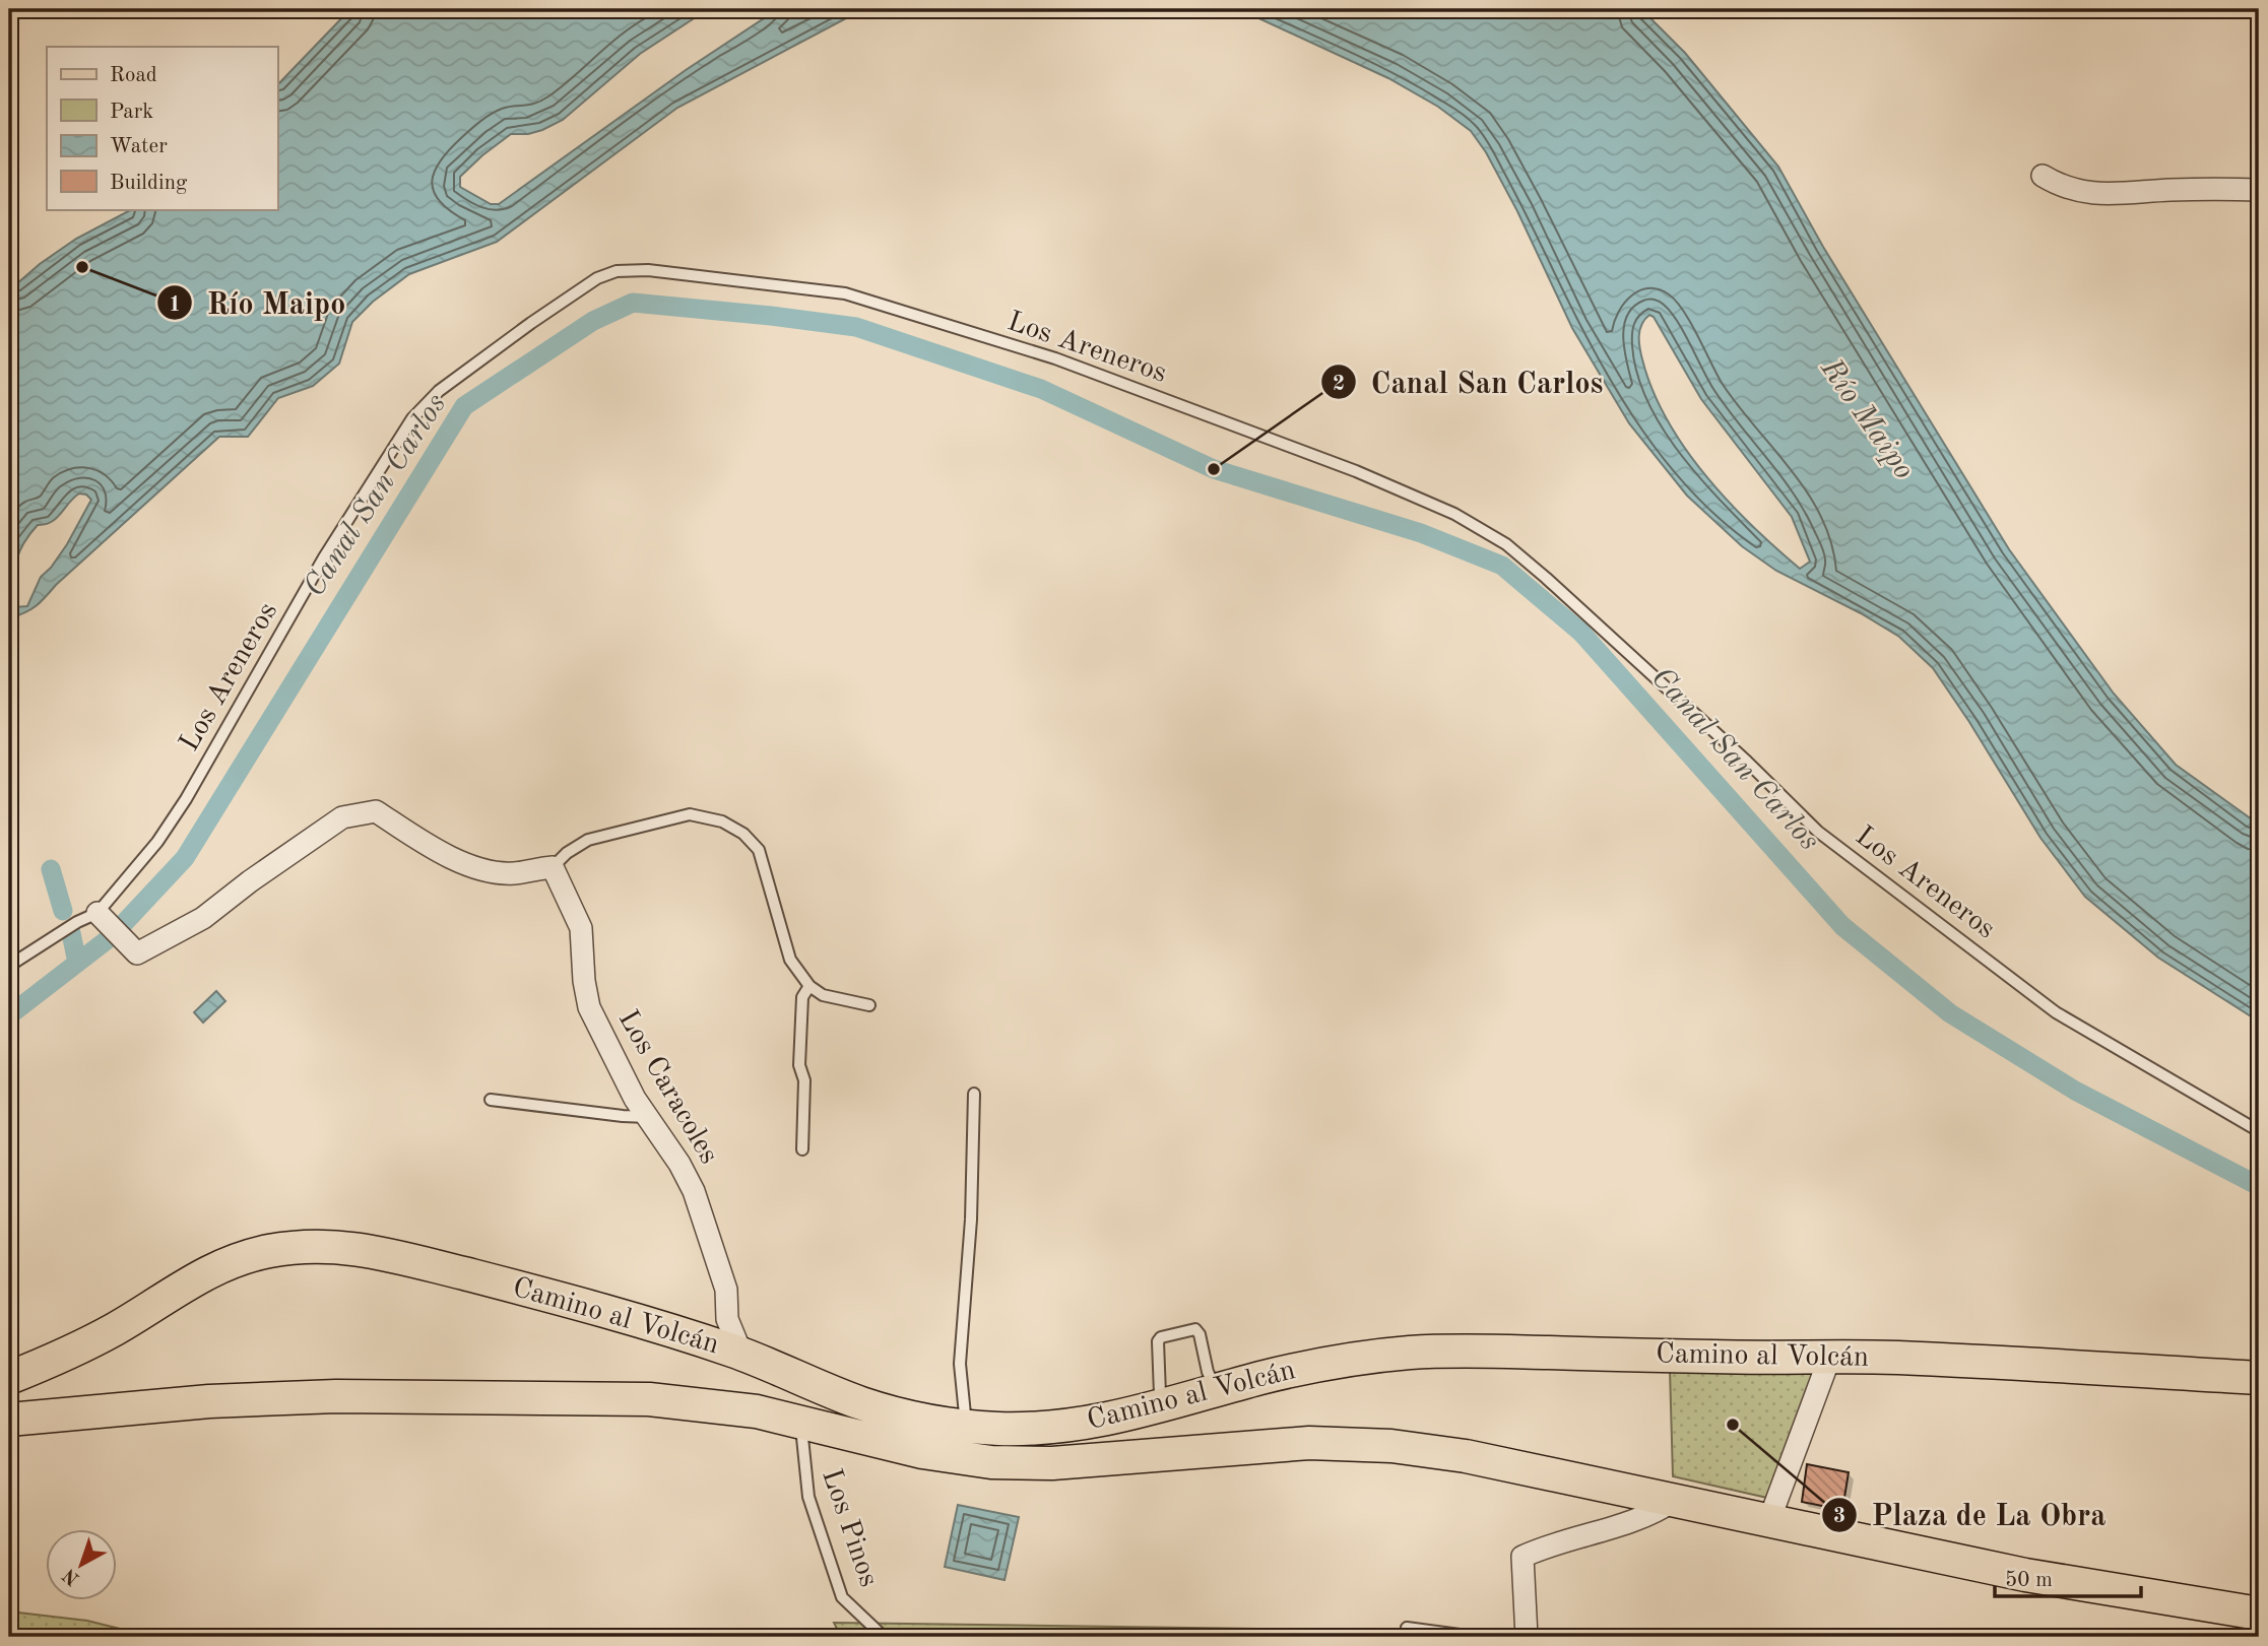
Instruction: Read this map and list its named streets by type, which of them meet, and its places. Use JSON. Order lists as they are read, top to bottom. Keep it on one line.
{"streets":{"main road":["Camino al Volcán"],"street":["Los Caracoles"],"lane":["Los Areneros","Los Pinos"]},"crossings":[["Los Caracoles","Camino al Volcán"],["Camino al Volcán","Los Pinos"]],"water":["Río Maipo","Canal San Carlos"],"places":["Río Maipo","Canal San Carlos","Plaza de La Obra"],"legend":["Road","Park","Water","Building"],"scale_bar":"50 m","north":"bottom left"}
